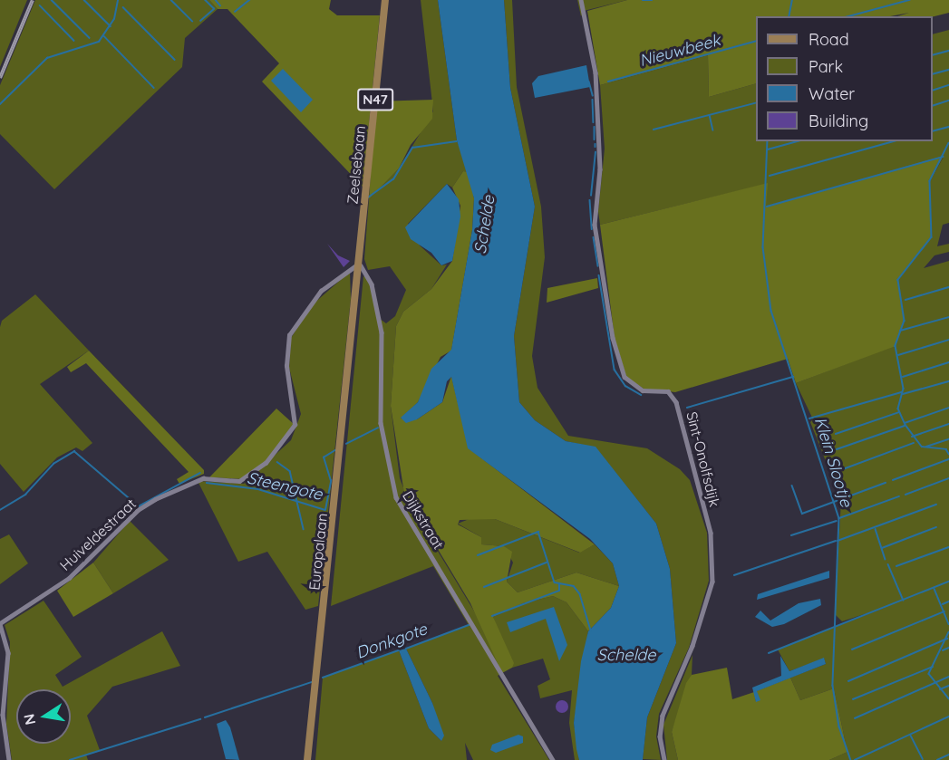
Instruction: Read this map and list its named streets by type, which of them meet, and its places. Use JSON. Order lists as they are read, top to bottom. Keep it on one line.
{"streets":{"main road":["N47","Zeelsebaan","Europalaan"],"street":["Sint-Onolfsdijk","Dijkstraat","Huiveldestraat"]},"crossings":[["Zeelsebaan","Dijkstraat"],["Zeelsebaan","Huiveldestraat"],["Zeelsebaan","Europalaan"],["Dijkstraat","Huiveldestraat"]],"water":["Nieuwbeek","Schelde","Klein Slootje","Steengote","Donkgote"],"legend":["Road","Park","Water","Building"],"north":"left"}
